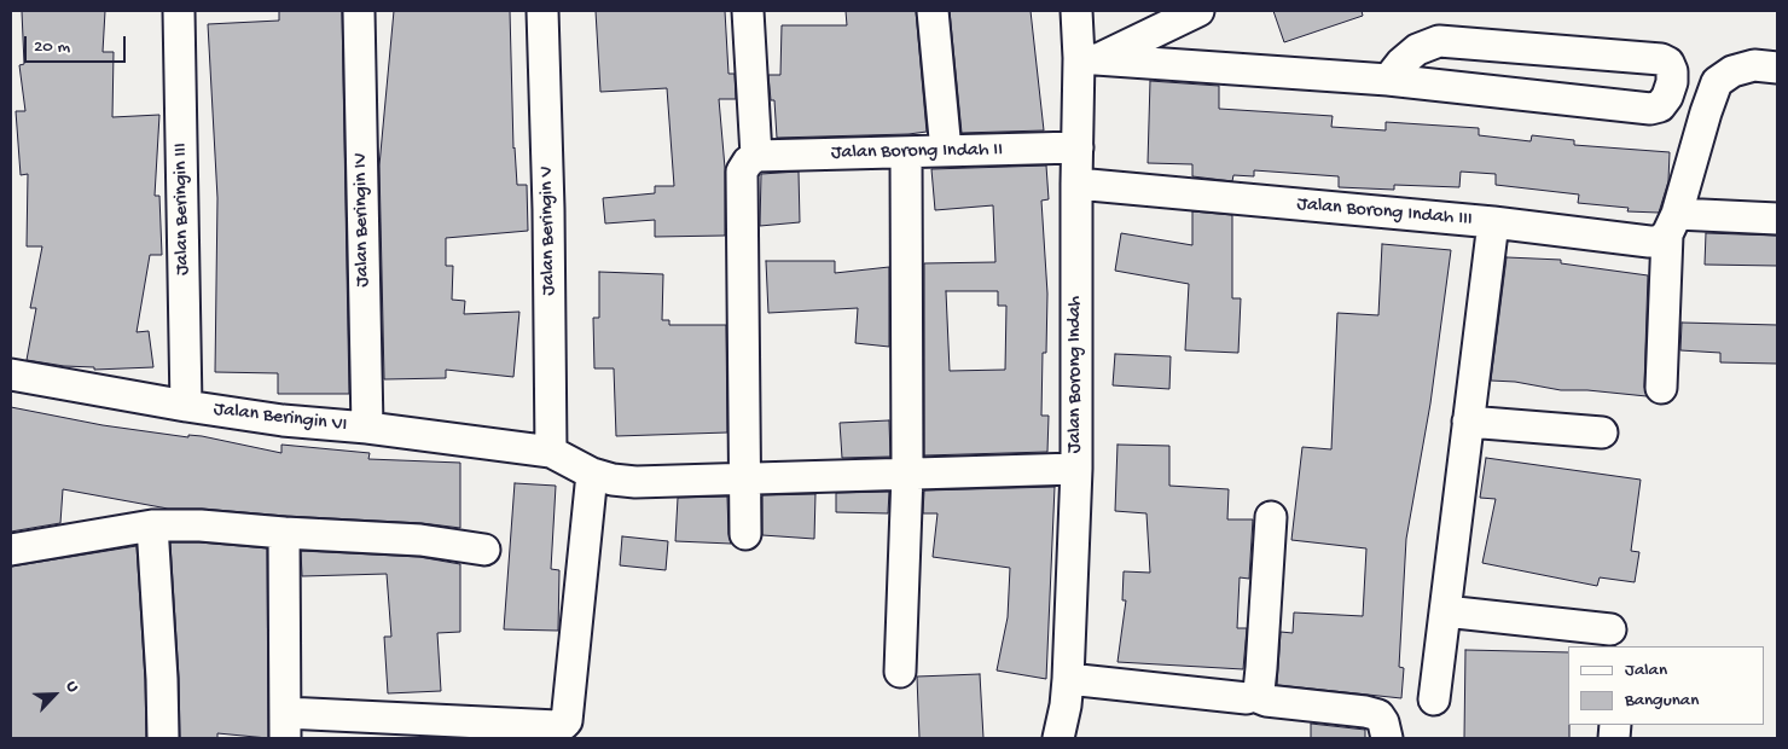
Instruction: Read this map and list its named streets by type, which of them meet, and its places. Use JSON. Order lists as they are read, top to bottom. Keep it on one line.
{"streets":{"street":["Jalan Borong Indah II","Jalan Beringin III","Jalan Borong Indah III","Jalan Beringin IV","Jalan Beringin V","Jalan Borong Indah","Jalan Beringin VI"]},"crossings":[["Jalan Borong Indah II","Jalan Borong Indah"],["Jalan Beringin III","Jalan Beringin VI"],["Jalan Borong Indah III","Jalan Borong Indah"],["Jalan Beringin IV","Jalan Beringin VI"],["Jalan Beringin V","Jalan Beringin VI"]],"legend":["Jalan","Bangunan"],"scale_bar":"20 m","north":"top right"}
